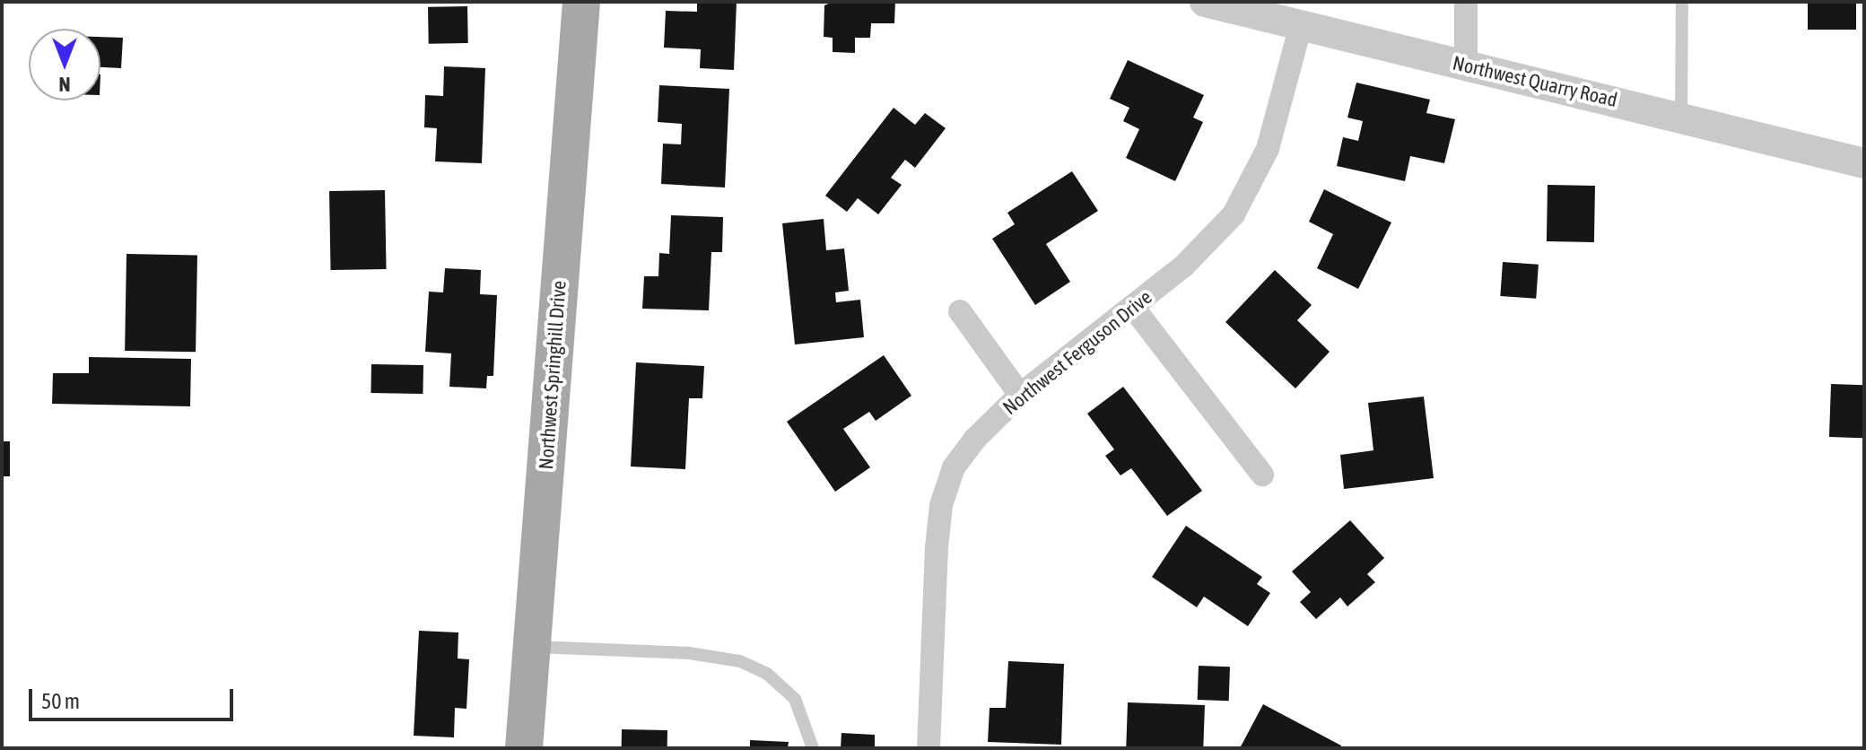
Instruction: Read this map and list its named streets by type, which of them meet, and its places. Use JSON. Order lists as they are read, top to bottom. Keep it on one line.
{"streets":{"main road":["Northwest Springhill Drive"],"street":["Northwest Quarry Road","Northwest Ferguson Drive"]},"crossings":[["Northwest Quarry Road","Northwest Ferguson Drive"]],"scale_bar":"50 m","north":"bottom"}
